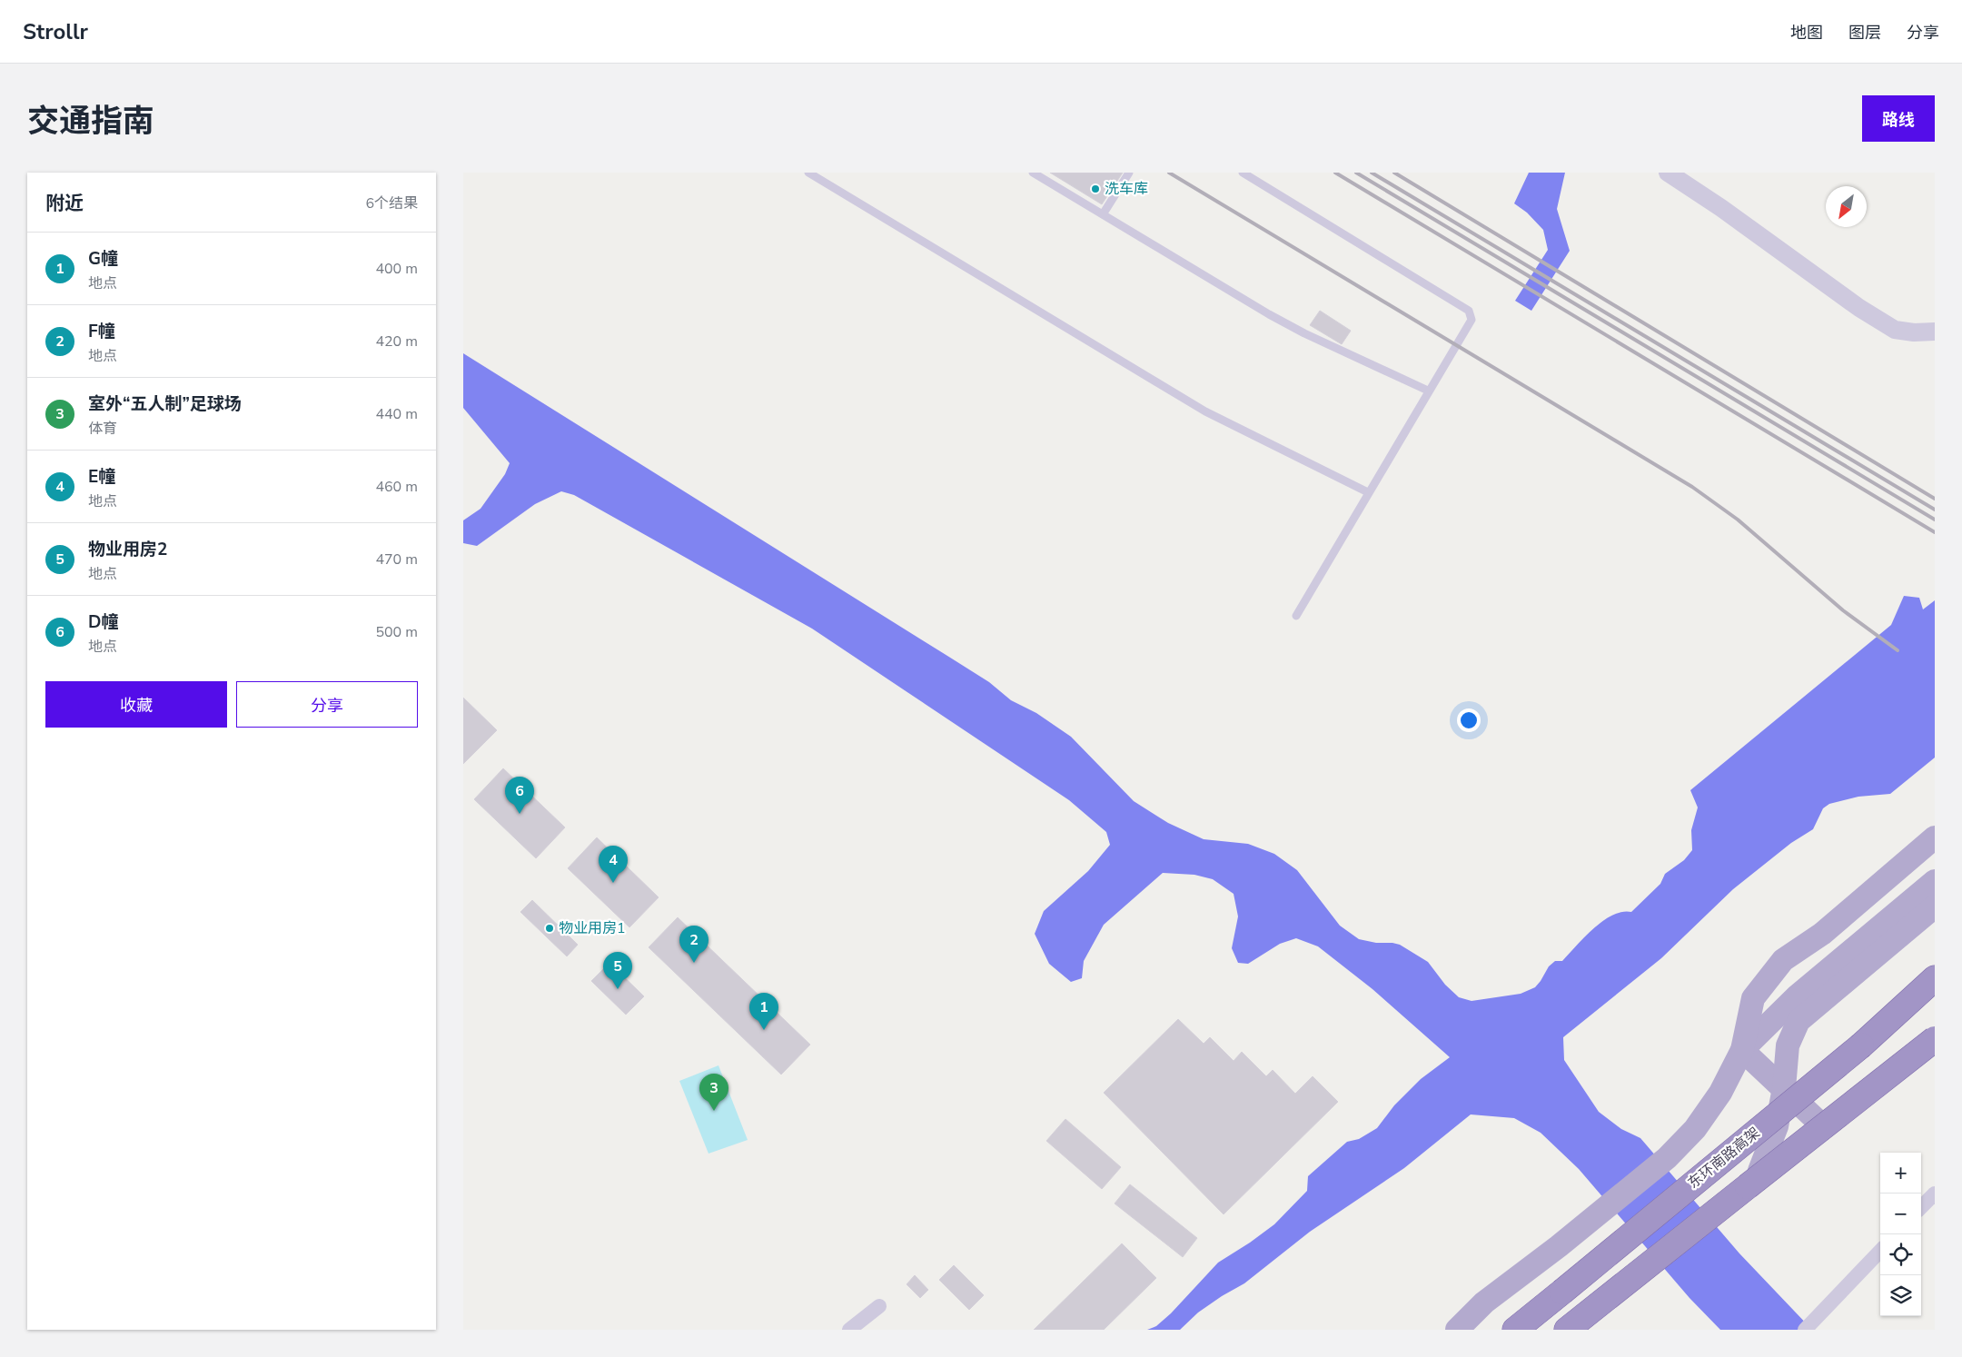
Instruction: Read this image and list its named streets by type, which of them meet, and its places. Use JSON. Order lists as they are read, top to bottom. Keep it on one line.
{"streets":{"highway":["东环南路高架"]},"places":["洗车库","物业用房1"],"north":"bottom left","page":{"header":"Strollr","nav":["地图","图层","分享"],"title":"交通指南","buttons":["路线",["收藏","分享"]],"heading":["附近","6个结果"],"list":[{"mark":"1","name":"G幢","note":"地点","value":"400 m"},{"mark":"2","name":"F幢","note":"地点","value":"420 m"},{"mark":"3","name":"室外“五人制”足球场","note":"体育","value":"440 m"},{"mark":"4","name":"E幢","note":"地点","value":"460 m"},{"mark":"5","name":"物业用房2","note":"地点","value":"470 m"},{"mark":"6","name":"D幢","note":"地点","value":"500 m"}],"pins":["6","4","2","5","1","3"],"map_buttons":["+","−"]}}
